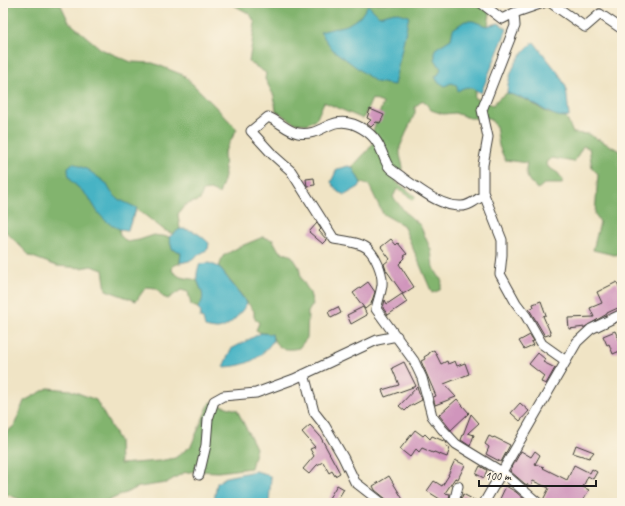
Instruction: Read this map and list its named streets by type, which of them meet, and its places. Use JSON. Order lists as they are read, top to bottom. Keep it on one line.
{"scale_bar":"100 m"}
